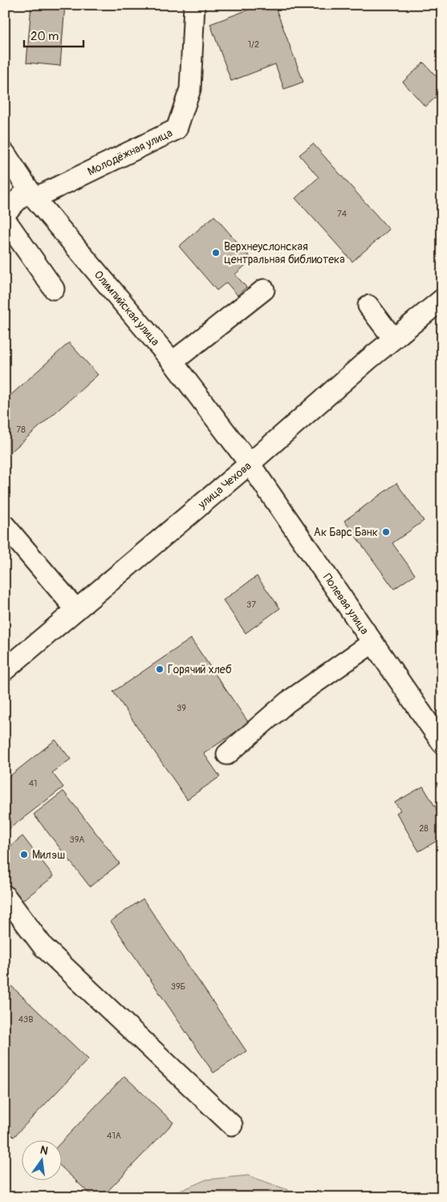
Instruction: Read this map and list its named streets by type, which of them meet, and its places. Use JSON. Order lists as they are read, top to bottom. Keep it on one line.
{"streets":{"street":["Молодёжная улица","Олимпийская улица","улица Чехова","Полевая улица"]},"crossings":[["Молодёжная улица","Олимпийская улица"],["Олимпийская улица","улица Чехова"],["Олимпийская улица","Полевая улица"],["улица Чехова","Полевая улица"]],"places":["Верхнеуслонская центральная библиотека","Ак Барс Банк","Горячий хлеб","Милэш"],"house_numbers":["1/2","74","78","37","39","41","28","39А","39Б","43В","41А"],"scale_bar":"20 m","north":"top"}
